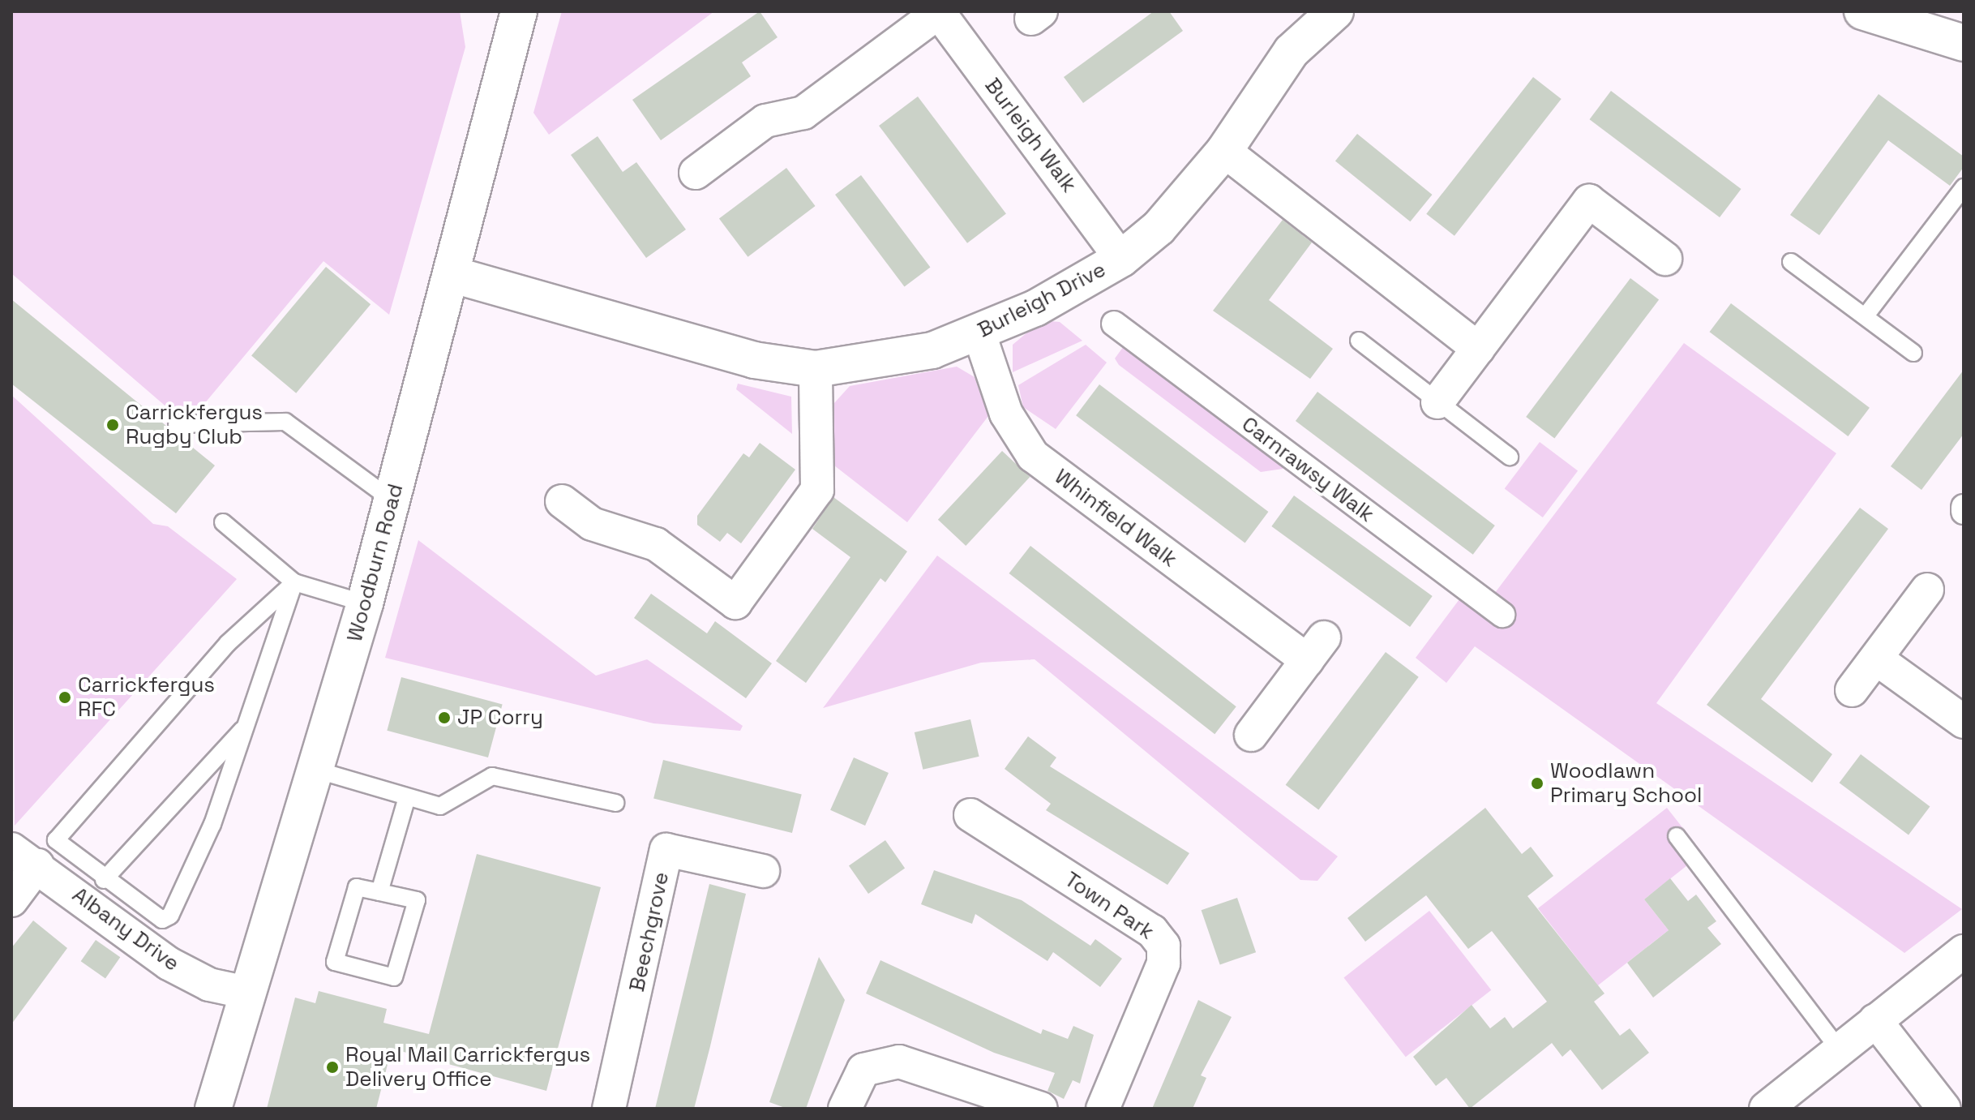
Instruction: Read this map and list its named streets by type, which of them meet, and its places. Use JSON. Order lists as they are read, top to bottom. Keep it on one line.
{"streets":{"street":["Burleigh Walk","Burleigh Drive","Carnrawsy Walk","Whinfield Walk","Woodburn Road","Town Park","Albany Drive","Beechgrove"]},"crossings":[["Burleigh Walk","Burleigh Drive"],["Burleigh Drive","Whinfield Walk"],["Burleigh Drive","Woodburn Road"],["Woodburn Road","Albany Drive"]],"places":["Carrickfergus Rugby Club","Carrickfergus RFC","JP Corry","Woodlawn Primary School","Royal Mail Carrickfergus Delivery Office"]}
